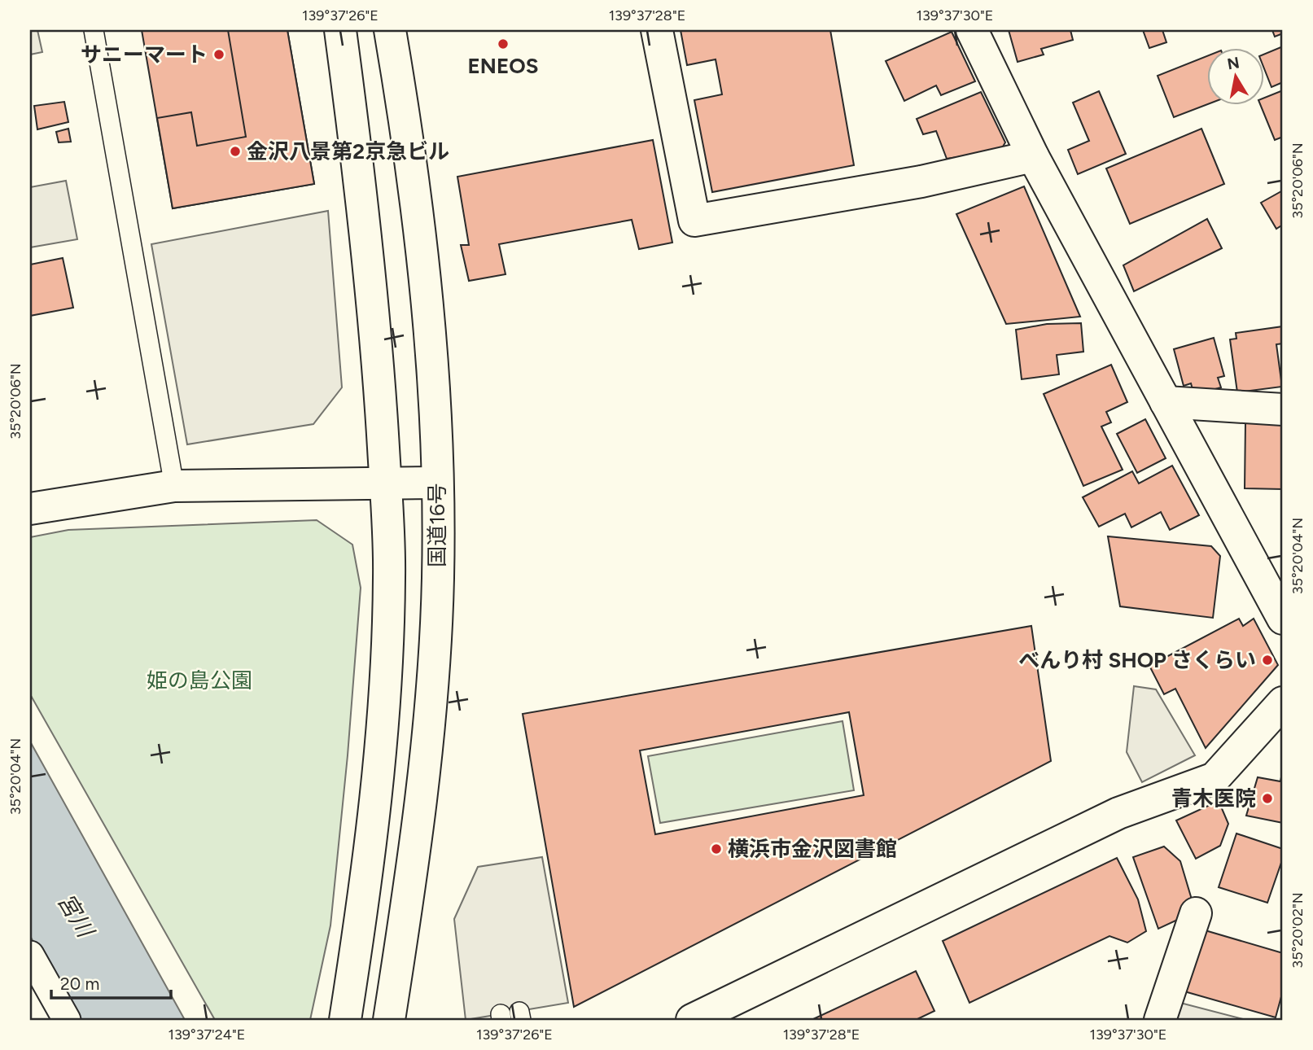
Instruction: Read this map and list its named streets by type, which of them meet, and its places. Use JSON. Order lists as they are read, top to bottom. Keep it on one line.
{"streets":{"main road":["国道16号"]},"water":["宮川"],"parks":["姫の島公園"],"places":["ENEOS","サニーマート","金沢八景第2京急ビル","べんり村 SHOP さくらい","青木医院","横浜市金沢図書館"],"scale_bar":"20 m","north":"top","coordinates":["139°37'26\"E","139°37'28\"E","139°37'30\"E","35°20'06\"N","35°20'04\"N","35°20'02\"N","139°37'24\"E"]}
